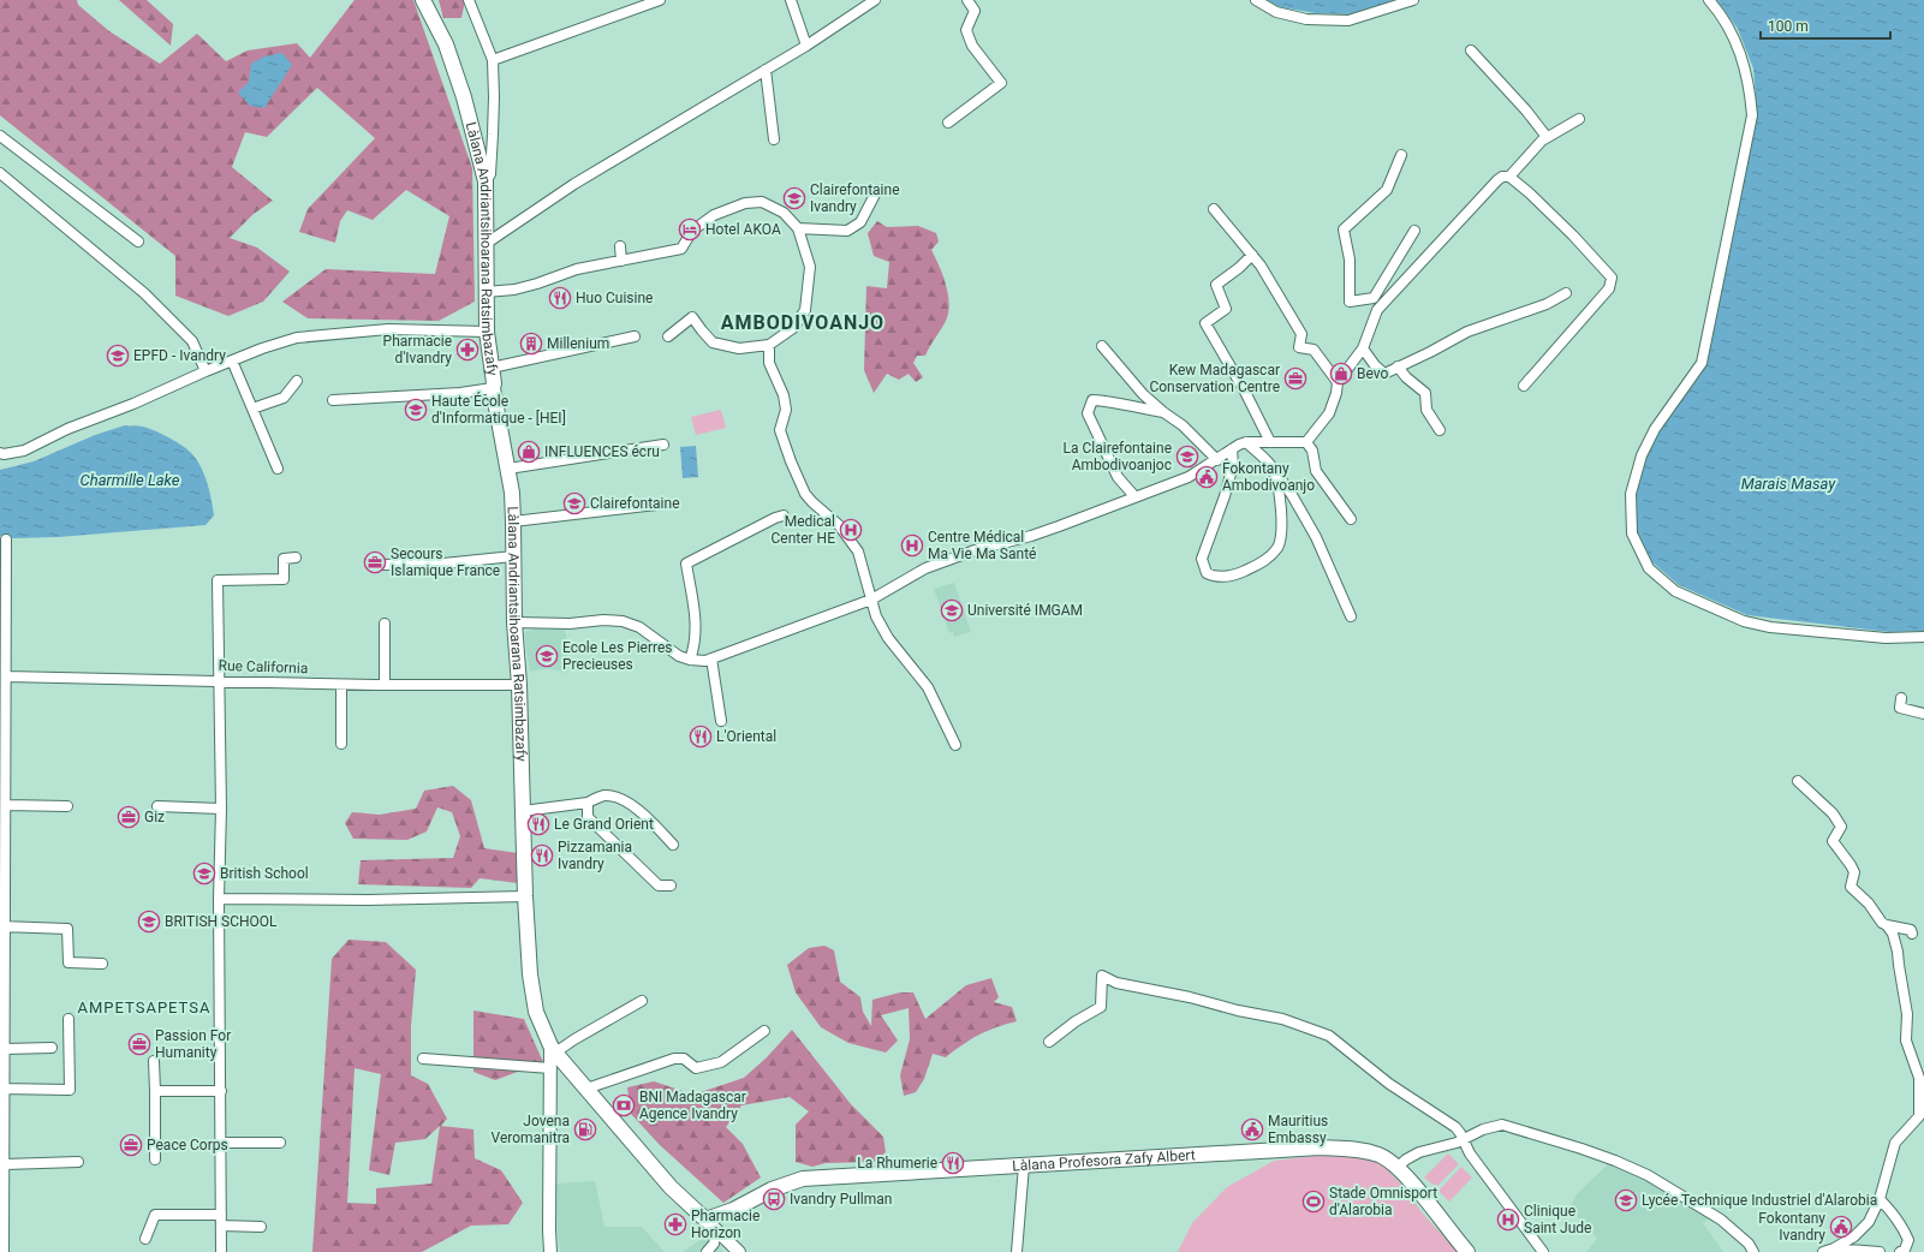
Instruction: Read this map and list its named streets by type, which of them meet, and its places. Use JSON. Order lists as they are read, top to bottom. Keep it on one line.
{"streets":{"main road":["Làlana Andriantsihoarana Ratsimbazafy","Làlana Profesora Zafy Albert"],"street":["Rue California"]},"crossings":[["Làlana Andriantsihoarana Ratsimbazafy","Rue California"],["Làlana Andriantsihoarana Ratsimbazafy","Làlana Profesora Zafy Albert"]],"districts":["AMBODIVOANJO","AMPETSAPETSA"],"water":["Charmille Lake","Marais Masay"],"places":{"school or university":["Clairefontaine Ivandry","EPFD - Ivandry","Haute École d'Informatique - [HEI]","La Clairefontaine Ambodivoanjoc","Clairefontaine","Université IMGAM","Ecole Les Pierres Precieuses","British School","BRITISH SCHOOL","Lycée Technique Industriel d'Alarobia"],"hotel":["Hotel AKOA"],"restaurant":["Huo Cuisine","L'Oriental","Le Grand Orient","Pizzamania Ivandry","La Rhumerie"],"building":["Millenium"],"pharmacy":["Pharmacie d'Ivandry","Pharmacie Horizon"],"shop":["Bevo","INFLUENCES écru"],"office":["Kew Madagascar Conservation Centre","Secours Islamique France","Giz","Passion For Humanity","Peace Corps"],"public building":["Fokontany Ambodivoanjo","Mauritius Embassy","Fokontany Ivandry"],"hospital":["Medical Center HE","Centre Médical Ma Vie Ma Santé","Clinique Saint Jude"],"bank":["BNI Madagascar Agence Ivandry"],"fuel station":["Jovena Veromanitra"],"bus stop":["Ivandry Pullman"],"sports":["Stade Omnisport d'Alarobia"]},"scale_bar":"100 m"}
